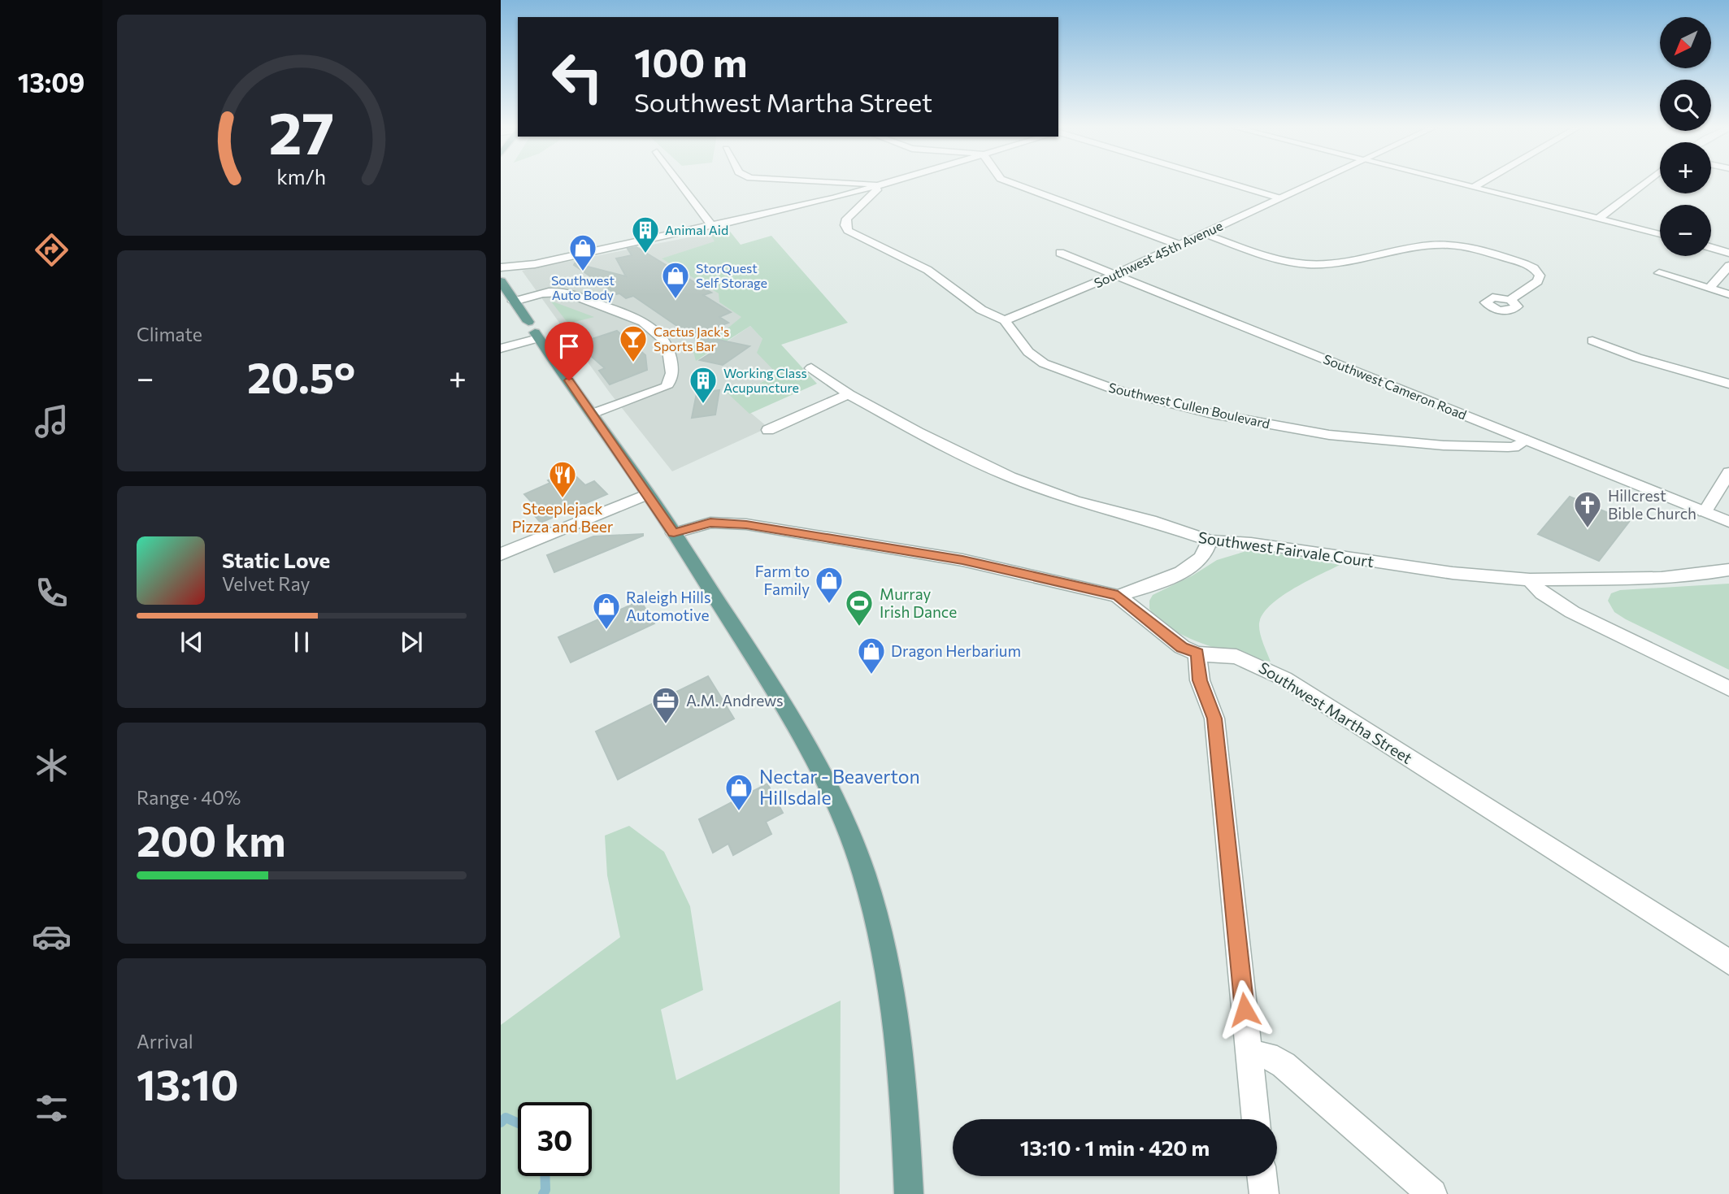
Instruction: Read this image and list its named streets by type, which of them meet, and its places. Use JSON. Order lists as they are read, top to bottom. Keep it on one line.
{"streets":{"street":["Southwest 45th Avenue","Southwest Cameron Road","Southwest Cullen Boulevard","Southwest Fairvale Court","Southwest Martha Street"]},"crossings":[["Southwest 45th Avenue","Southwest Cameron Road"],["Southwest 45th Avenue","Southwest Cullen Boulevard"],["Southwest Cameron Road","Southwest Cullen Boulevard"]],"places":{"building":["Animal Aid","Working Class Acupuncture"],"shop":["Southwest Auto Body","StorQuest Self Storage","Farm to Family","Raleigh Hills Automotive","Dragon Herbarium","Nectar - Beaverton Hillsdale"],"bar":["Cactus Jack's Sports Bar"],"restaurant":["Steeplejack Pizza and Beer"],"church":["Hillcrest Bible Church"],"sports":["Murray Irish Dance"],"office":["A.M. Andrews"]},"north":"bottom left","page":{"tabs":"13:09","map_buttons":["+","−"],"turn":["100 m","Southwest Martha Street"],"tile":["Climate",["Range · 40%","200 km"],["Arrival","13:10"]],"heat":["−","20.5°","+"],"song":["Static Love","Velvet Ray"],"limit":"30","trip":"13:10 · 1 min · 420 m","gauge":["27","km/h"]}}
